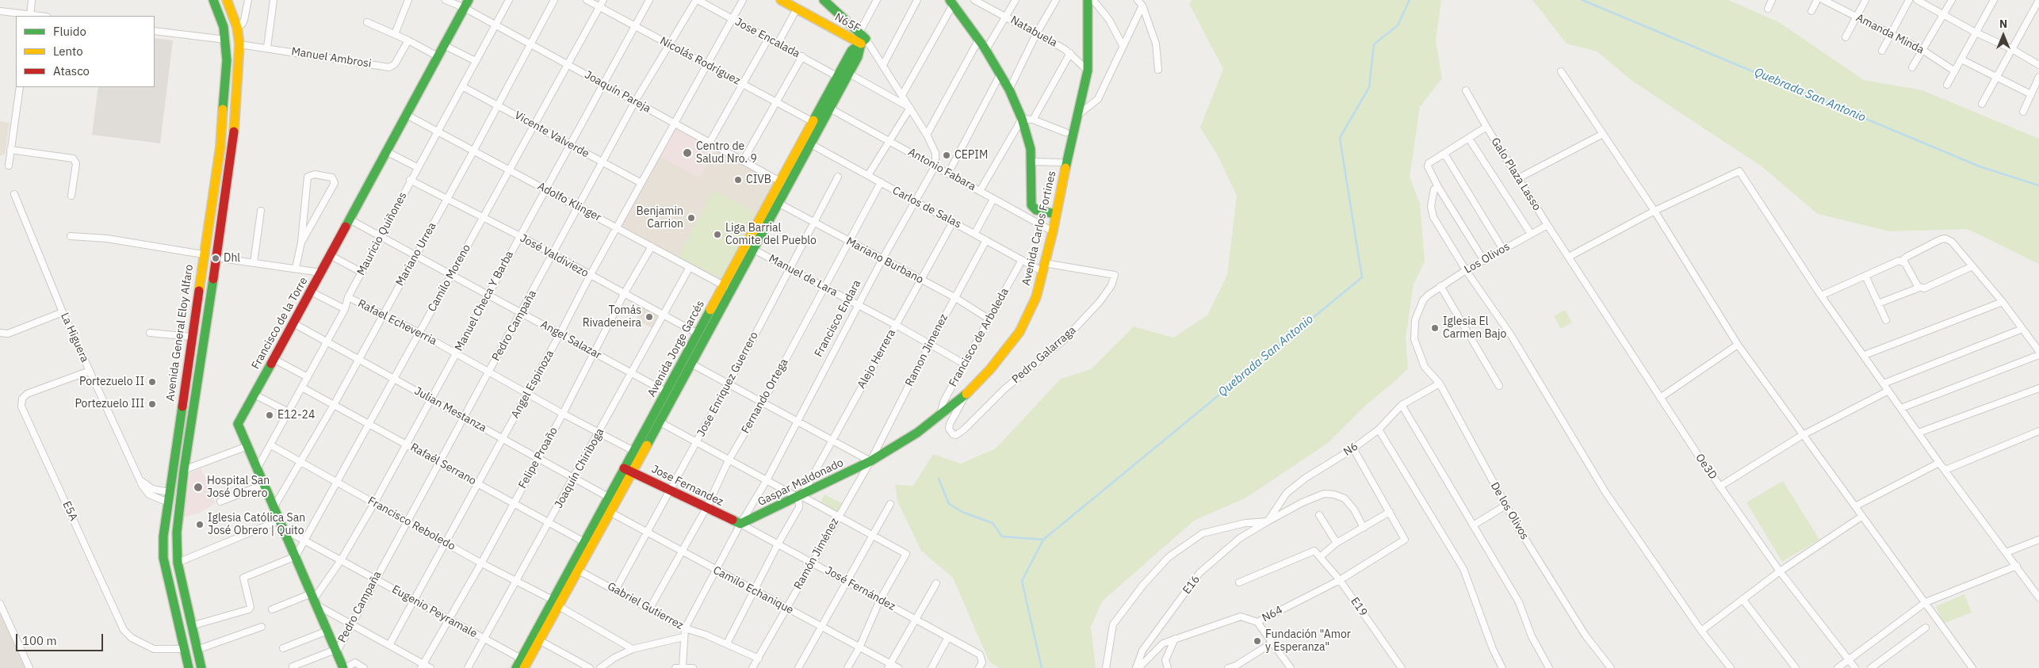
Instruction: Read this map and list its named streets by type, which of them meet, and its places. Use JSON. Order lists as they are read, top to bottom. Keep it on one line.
{"streets":{"street":["N65F","Natabuela","Amanda Minda","Jose Encalada","Manuel Ambrosi","Nicolás Rodríguez","Joaquín Pareja","Vicente Valverde","Antonio Fabara","Galo Plaza Lasso","Adolfo Klinger","Carlos de Salas","Avenida Carlos Fortines","Mauricio Quiñones","Mariano Urrea","José Valdiviezo","Los Olivos","Mariano Burbano","Manuel de Lara","Camilo Moreno","Manuel Checa Y Barba","Francisco Endara","Rafael Echeverria","Francisco de la Torre","Pedro Campaña","Avenida General Eloy Alfaro","La Higuera","Francisco de Arboleda","Angel Salazar","Avenida Jorge Garcés","Ramon Jimenez","Pedro Galarraga","Alejo Herrera","Angel Espinoza","Jose Enriquez Guerrero","Fernando Ortega","Julian Mestanza","N6","Felipe Proaño","Rafaél Serrano","Oe3D","Joaquín Chiriboga","Gaspar Maldonado","Jose Fernandez","E5A","De los Olivos","Francisco Reboledo","Ramón Jiménez","E16","José Fernández","Camilo Echanique","Gabriel Gutierrez","E19","Eugenio Peyramale","N64"]},"crossings":[["N65F","Avenida Jorge Garcés"],["Natabuela","Avenida Carlos Fortines"],["Jose Encalada","Pedro Campaña"],["Jose Encalada","Avenida Jorge Garcés"],["Jose Encalada","Angel Espinoza"],["Nicolás Rodríguez","Camilo Moreno"],["Nicolás Rodríguez","Manuel Checa Y Barba"],["Nicolás Rodríguez","Pedro Campaña"],["Nicolás Rodríguez","Avenida Jorge Garcés"],["Nicolás Rodríguez","Angel Espinoza"],["Joaquín Pareja","Mauricio Quiñones"],["Joaquín Pareja","Mariano Urrea"],["Joaquín Pareja","Camilo Moreno"],["Joaquín Pareja","Manuel Checa Y Barba"],["Joaquín Pareja","Francisco de la Torre"],["Joaquín Pareja","Pedro Campaña"],["Joaquín Pareja","Avenida Jorge Garcés"],["Joaquín Pareja","Angel Espinoza"],["Vicente Valverde","Mauricio Quiñones"],["Vicente Valverde","Mariano Urrea"],["Vicente Valverde","Camilo Moreno"],["Vicente Valverde","Manuel Checa Y Barba"],["Vicente Valverde","Pedro Campaña"],["Vicente Valverde","Angel Espinoza"],["Antonio Fabara","Avenida Carlos Fortines"],["Antonio Fabara","Francisco Endara"],["Antonio Fabara","Avenida Jorge Garcés"],["Galo Plaza Lasso","Los Olivos"],["Galo Plaza Lasso","Oe3D"],["Adolfo Klinger","Mauricio Quiñones"],["Adolfo Klinger","Mariano Urrea"],["Adolfo Klinger","Camilo Moreno"],["Adolfo Klinger","Manuel Checa Y Barba"],["Adolfo Klinger","Francisco de la Torre"],["Adolfo Klinger","Pedro Campaña"],["Adolfo Klinger","Avenida Jorge Garcés"],["Adolfo Klinger","Angel Espinoza"],["Adolfo Klinger","Felipe Proaño"],["Adolfo Klinger","Joaquín Chiriboga"],["Carlos de Salas","Avenida Carlos Fortines"],["Carlos de Salas","Francisco Endara"],["Carlos de Salas","Francisco de Arboleda"],["Carlos de Salas","Avenida Jorge Garcés"],["Carlos de Salas","Ramon Jimenez"],["Carlos de Salas","Pedro Galarraga"],["Carlos de Salas","Alejo Herrera"],["Carlos de Salas","Fernando Ortega"],["Avenida Carlos Fortines","Francisco de Arboleda"],["Avenida Carlos Fortines","Ramon Jimenez"],["Avenida Carlos Fortines","Pedro Galarraga"],["Avenida Carlos Fortines","Gaspar Maldonado"],["Avenida Carlos Fortines","Ramón Jiménez"],["Mauricio Quiñones","José Valdiviezo"],["Mauricio Quiñones","Rafael Echeverria"],["Mauricio Quiñones","Francisco de la Torre"],["Mauricio Quiñones","Angel Salazar"],["Mauricio Quiñones","Julian Mestanza"],["Mauricio Quiñones","Rafaél Serrano"],["Mauricio Quiñones","Francisco Reboledo"],["Mariano Urrea","José Valdiviezo"],["Mariano Urrea","Rafael Echeverria"],["Mariano Urrea","Francisco de la Torre"],["Mariano Urrea","Angel Salazar"],["Mariano Urrea","Julian Mestanza"],["Mariano Urrea","Rafaél Serrano"],["Mariano Urrea","Francisco Reboledo"],["José Valdiviezo","Camilo Moreno"],["José Valdiviezo","Manuel Checa Y Barba"],["José Valdiviezo","Pedro Campaña"],["José Valdiviezo","Avenida Jorge Garcés"],["José Valdiviezo","Angel Espinoza"],["José Valdiviezo","Felipe Proaño"],["José Valdiviezo","Joaquín Chiriboga"],["Los Olivos","De los Olivos"],["Mariano Burbano","Francisco Endara"],["Mariano Burbano","Francisco de Arboleda"],["Mariano Burbano","Avenida Jorge Garcés"],["Mariano Burbano","Ramon Jimenez"],["Mariano Burbano","Alejo Herrera"],["Mariano Burbano","Jose Enriquez Guerrero"],["Mariano Burbano","Fernando Ortega"],["Manuel de Lara","Francisco Endara"],["Manuel de Lara","Francisco de Arboleda"],["Manuel de Lara","Avenida Jorge Garcés"],["Manuel de Lara","Ramon Jimenez"],["Manuel de Lara","Alejo Herrera"],["Manuel de Lara","Jose Enriquez Guerrero"],["Manuel de Lara","Fernando Ortega"],["Camilo Moreno","Rafael Echeverria"],["Camilo Moreno","Francisco de la Torre"],["Camilo Moreno","Angel Salazar"],["Camilo Moreno","Julian Mestanza"],["Camilo Moreno","Rafaél Serrano"],["Camilo Moreno","Francisco Reboledo"],["Camilo Moreno","Eugenio Peyramale"],["Manuel Checa Y Barba","Rafael Echeverria"],["Manuel Checa Y Barba","Francisco de la Torre"],["Manuel Checa Y Barba","Angel Salazar"],["Manuel Checa Y Barba","Julian Mestanza"],["Manuel Checa Y Barba","Rafaél Serrano"],["Manuel Checa Y Barba","Francisco Reboledo"],["Manuel Checa Y Barba","Eugenio Peyramale"],["Francisco Endara","Gaspar Maldonado"],["Francisco Endara","Jose Fernandez"],["Francisco Endara","José Fernández"],["Francisco Endara","Camilo Echanique"],["Francisco Endara","Gabriel Gutierrez"],["Rafael Echeverria","Pedro Campaña"],["Rafael Echeverria","Avenida Jorge Garcés"],["Rafael Echeverria","Angel Espinoza"],["Rafael Echeverria","Felipe Proaño"],["Rafael Echeverria","Joaquín Chiriboga"],["Francisco de la Torre","Pedro Campaña"],["Francisco de la Torre","Angel Salazar"],["Francisco de la Torre","Julian Mestanza"],["Francisco de la Torre","Eugenio Peyramale"],["Pedro Campaña","Angel Salazar"],["Pedro Campaña","Julian Mestanza"],["Pedro Campaña","Rafaél Serrano"],["Pedro Campaña","Francisco Reboledo"],["Pedro Campaña","Eugenio Peyramale"],["Avenida General Eloy Alfaro","La Higuera"],["Avenida General Eloy Alfaro","E5A"],["La Higuera","E5A"],["Angel Salazar","Avenida Jorge Garcés"],["Angel Salazar","Angel Espinoza"],["Angel Salazar","Felipe Proaño"],["Angel Salazar","Joaquín Chiriboga"],["Avenida Jorge Garcés","Julian Mestanza"],["Avenida Jorge Garcés","Rafaél Serrano"],["Avenida Jorge Garcés","Jose Fernandez"],["Avenida Jorge Garcés","Francisco Reboledo"],["Avenida Jorge Garcés","Camilo Echanique"],["Avenida Jorge Garcés","Gabriel Gutierrez"],["Avenida Jorge Garcés","Eugenio Peyramale"],["Ramon Jimenez","Gaspar Maldonado"],["Ramon Jimenez","Ramón Jiménez"],["Alejo Herrera","Gaspar Maldonado"],["Alejo Herrera","José Fernández"],["Alejo Herrera","Camilo Echanique"],["Alejo Herrera","Gabriel Gutierrez"],["Angel Espinoza","Julian Mestanza"],["Angel Espinoza","Rafaél Serrano"],["Angel Espinoza","Francisco Reboledo"],["Angel Espinoza","Eugenio Peyramale"],["Jose Enriquez Guerrero","Jose Fernandez"],["Jose Enriquez Guerrero","Camilo Echanique"],["Jose Enriquez Guerrero","Gabriel Gutierrez"],["Fernando Ortega","Jose Fernandez"],["Fernando Ortega","Camilo Echanique"],["Fernando Ortega","Gabriel Gutierrez"],["Julian Mestanza","Felipe Proaño"],["Julian Mestanza","Joaquín Chiriboga"],["N6","De los Olivos"],["N6","E16"],["Felipe Proaño","Rafaél Serrano"],["Felipe Proaño","Francisco Reboledo"],["Felipe Proaño","Eugenio Peyramale"],["Rafaél Serrano","Joaquín Chiriboga"],["Joaquín Chiriboga","Francisco Reboledo"],["Joaquín Chiriboga","Eugenio Peyramale"],["Gaspar Maldonado","Jose Fernandez"],["Gaspar Maldonado","Ramón Jiménez"],["Gaspar Maldonado","José Fernández"],["Jose Fernandez","José Fernández"],["Ramón Jiménez","José Fernández"],["Ramón Jiménez","Camilo Echanique"],["Ramón Jiménez","Gabriel Gutierrez"],["E16","N64"],["E19","N64"]],"water":["Quebrada San Antonio"],"places":["Centro de Salud Nro. 9","CEPIM","CIVB","Benjamin Carrion","Liga Barrial Comite del Pueblo","Dhl","Tomás Rivadeneira","Iglesia El Carmen Bajo","Portezuelo II","Portezuelo III","E12-24","Hospital San José Obrero","Iglesia Católica San José Obrero | Quito","Fundación \"Amor y Esperanza\""],"legend":["Fluido","Lento","Atasco"],"scale_bar":"100 m","north":"top"}
